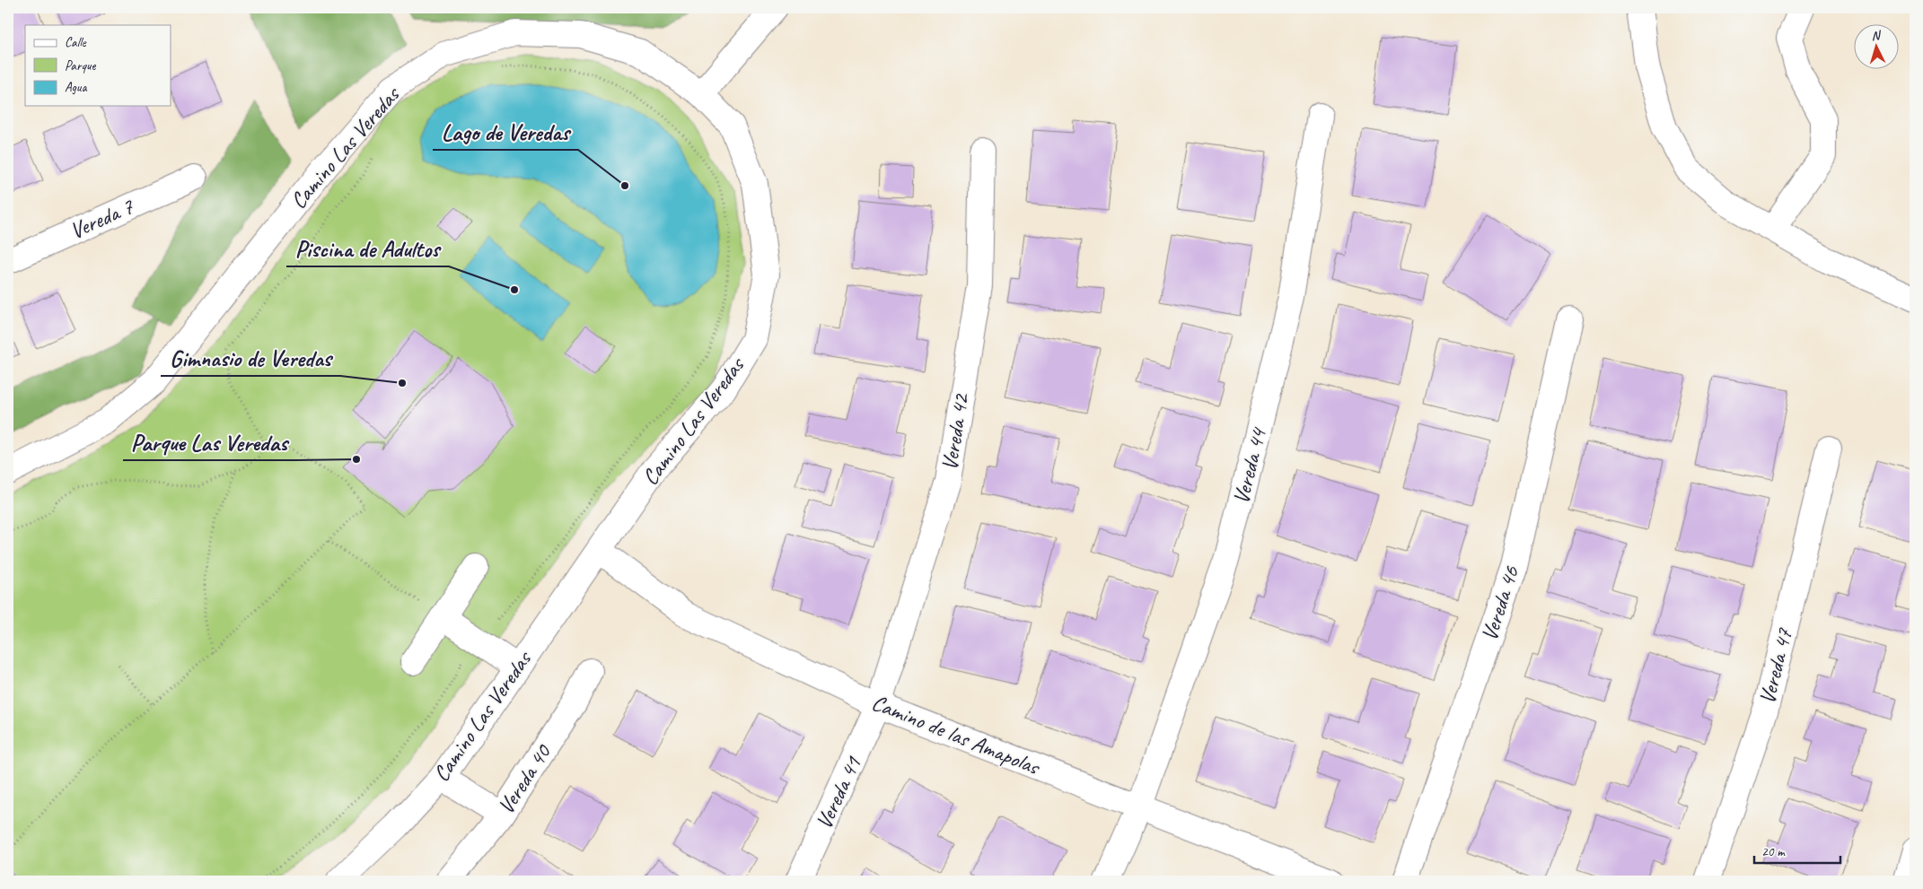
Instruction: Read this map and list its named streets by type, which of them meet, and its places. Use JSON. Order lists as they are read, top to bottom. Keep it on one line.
{"streets":{"street":["Camino Las Veredas","Vereda 7","Vereda 42","Vereda 44","Vereda 46","Vereda 47","Camino de las Amapolas","Vereda 40","Vereda 41"]},"crossings":[["Camino Las Veredas","Camino de las Amapolas"],["Vereda 42","Camino de las Amapolas"],["Vereda 42","Vereda 41"],["Vereda 44","Camino de las Amapolas"],["Camino de las Amapolas","Vereda 41"]],"places":["Lago de Veredas","Piscina de Adultos","Gimnasio de Veredas","Parque Las Veredas"],"legend":["Calle","Parque","Agua"],"scale_bar":"20 m","north":"top"}
